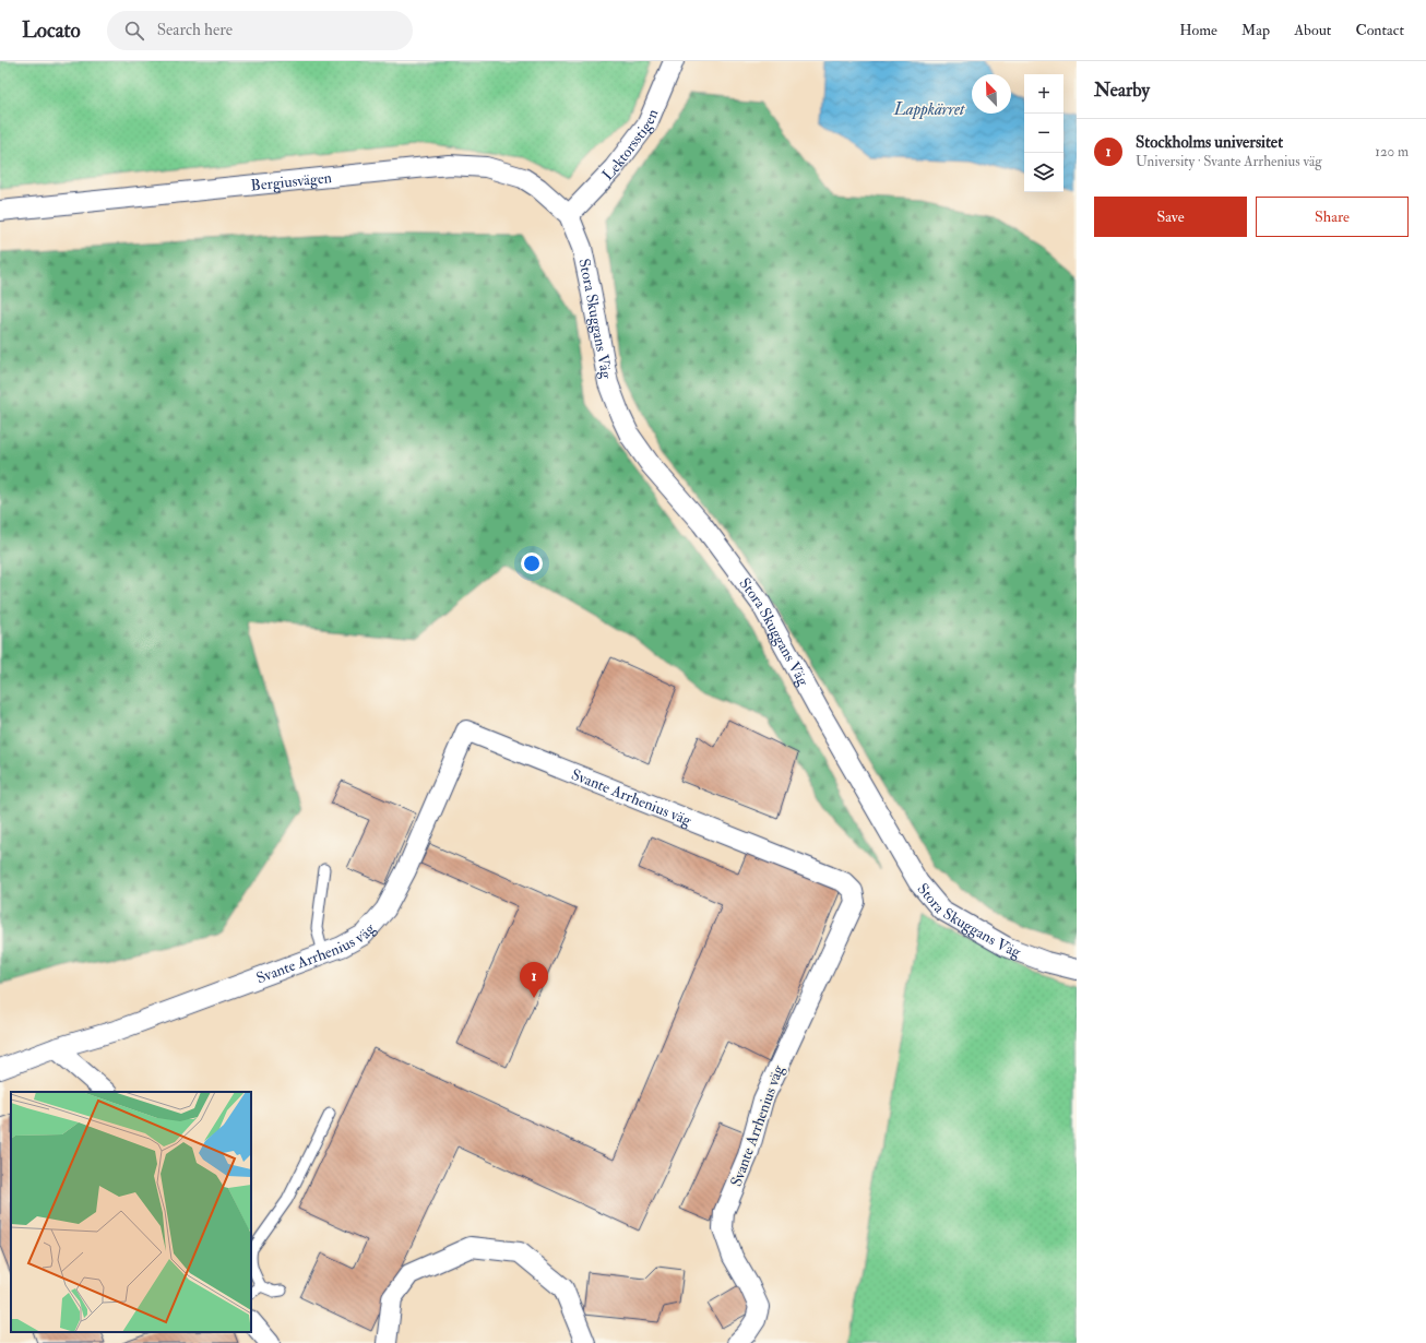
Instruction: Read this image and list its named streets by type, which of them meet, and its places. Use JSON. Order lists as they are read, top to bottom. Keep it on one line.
{"streets":{"street":["Lektorsstigen","Bergiusvägen","Stora Skuggans Väg","Svante Arrhenius väg"]},"crossings":[["Lektorsstigen","Bergiusvägen"],["Lektorsstigen","Stora Skuggans Väg"],["Bergiusvägen","Stora Skuggans Väg"]],"water":["Lappkärret"],"north":"top left","page":{"header":"Locato","search":"Search here","nav":["Home","Map","About","Contact"],"heading":"Nearby","map_buttons":["+","−"],"list":[{"mark":"1","name":"Stockholms universitet","note":"University · Svante Arrhenius väg","value":"120 m"}],"buttons":["Save","Share"],"pins":"1"}}
